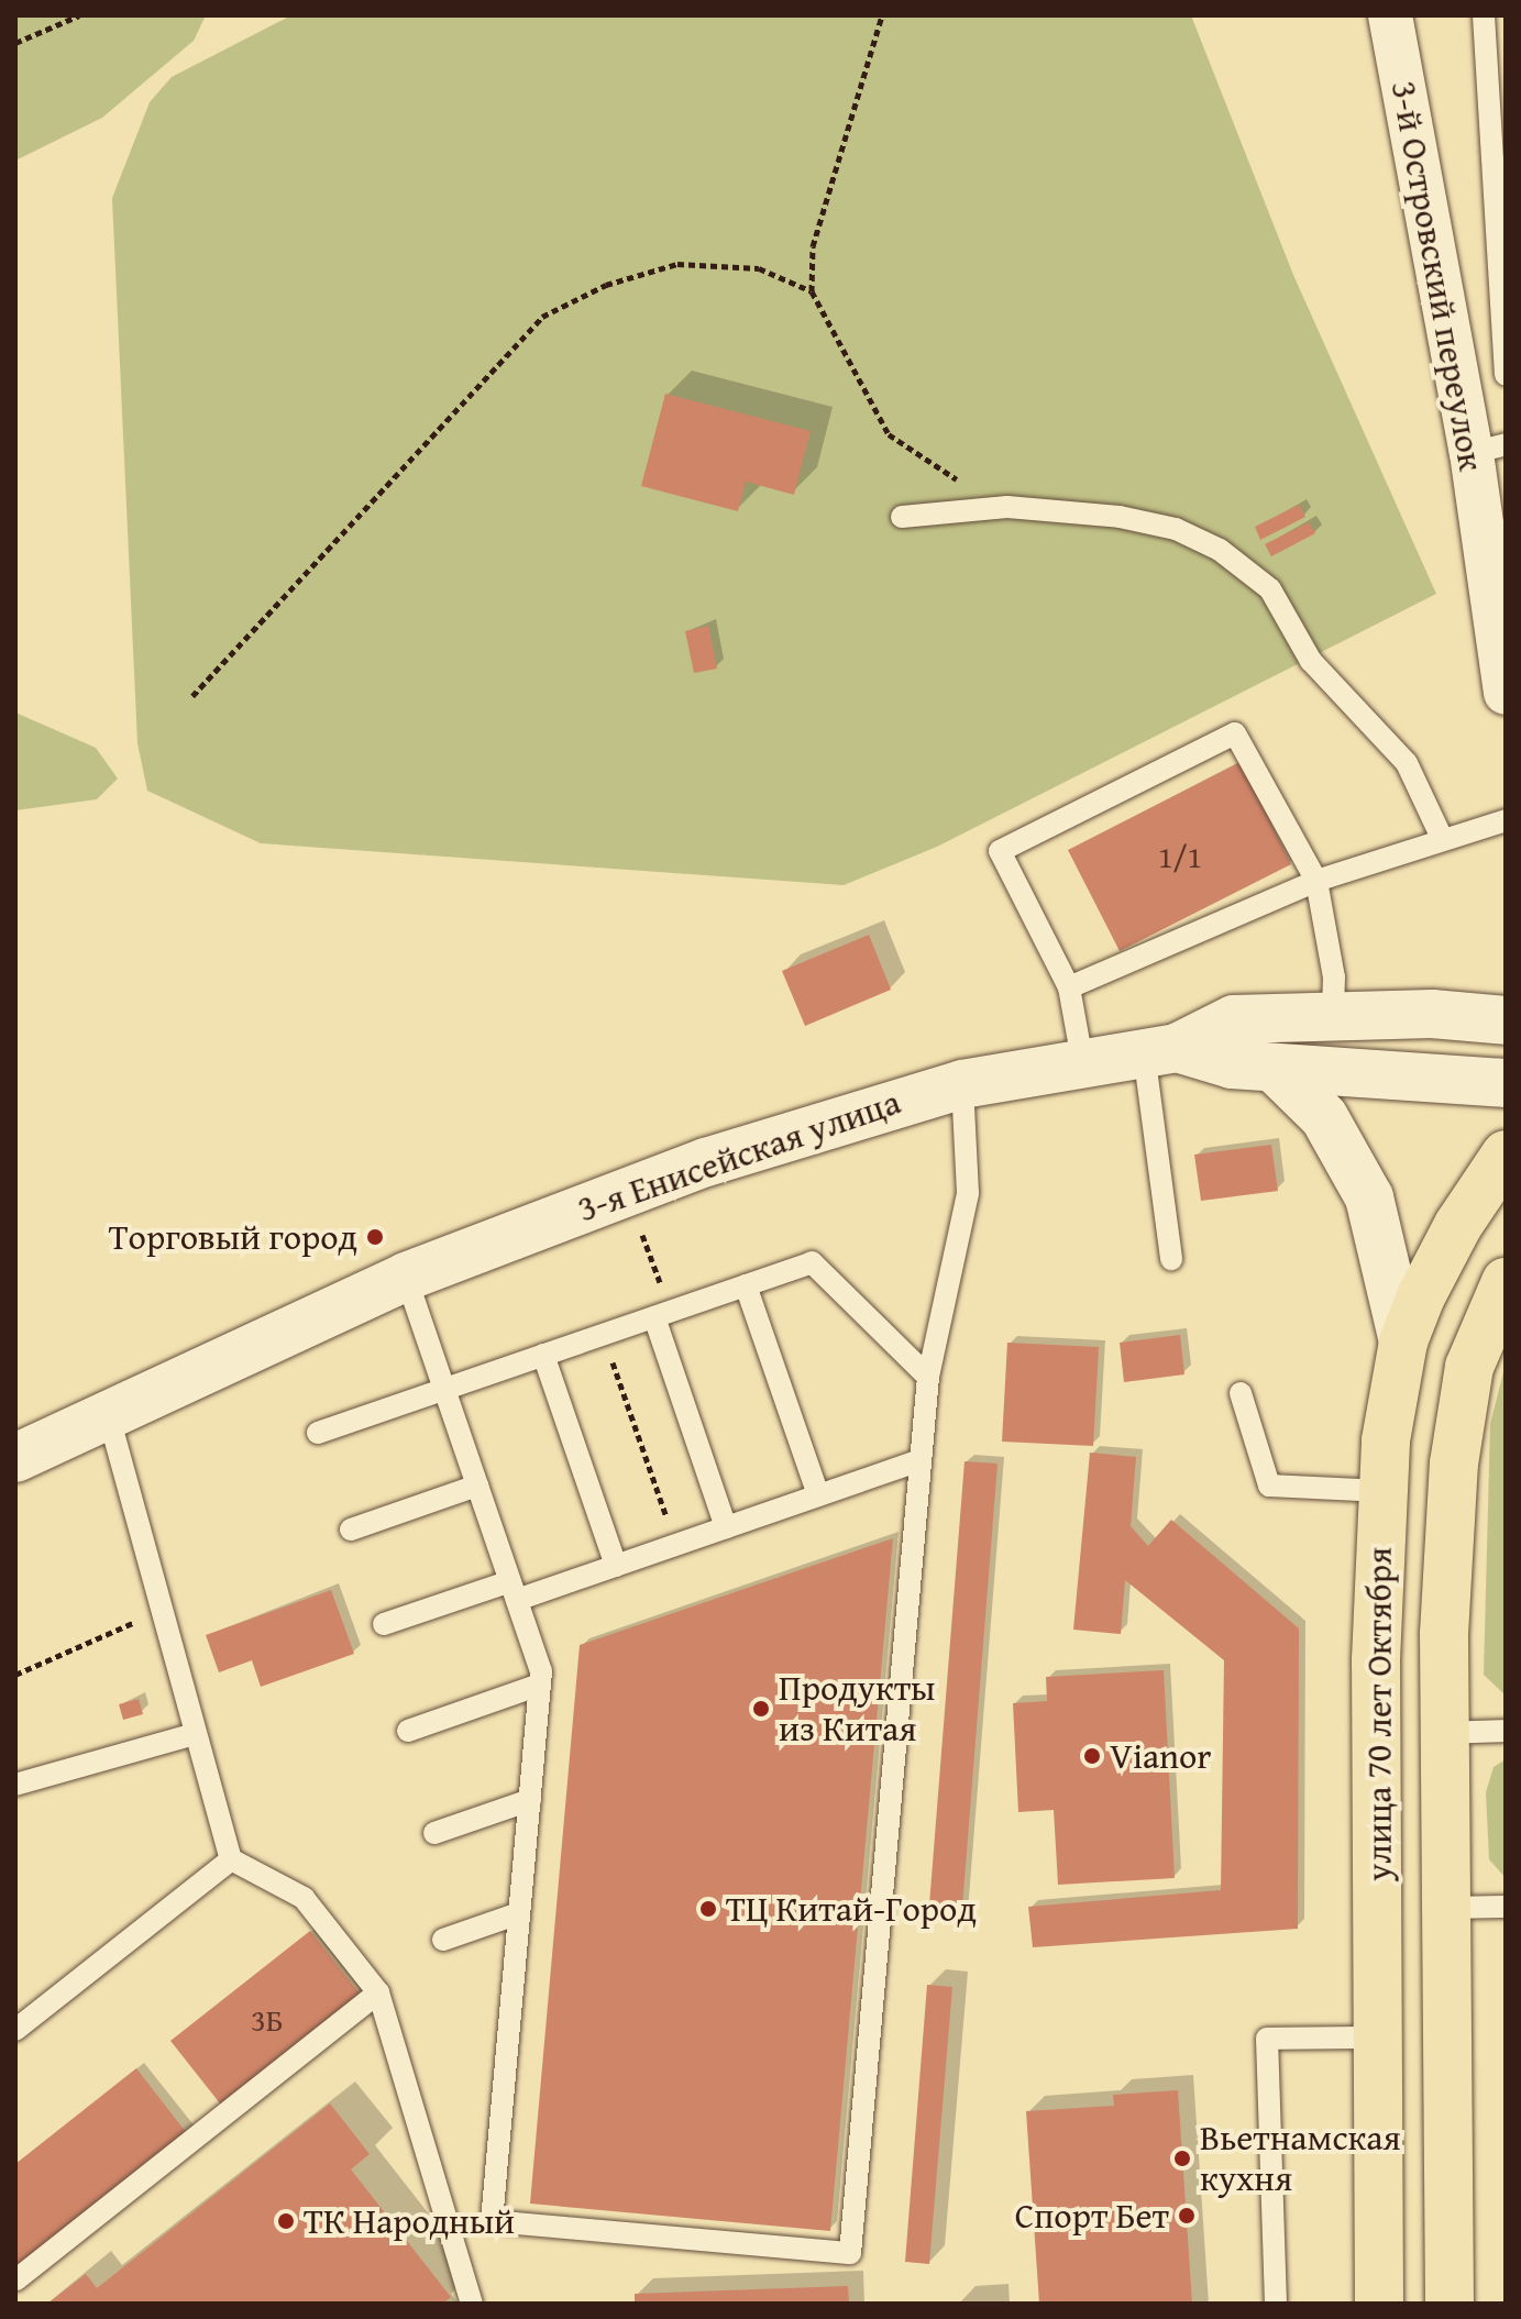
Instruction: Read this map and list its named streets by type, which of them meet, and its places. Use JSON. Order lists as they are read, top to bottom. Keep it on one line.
{"streets":{"main road":["улица 70 лет Октября"],"street":["3-й Островский переулок","3-я Енисейская улица"]},"places":["Торговый город","Продукты из Китая","Vianor","ТЦ Китай-Город","Вьетнамская кухня","Спорт Бет","ТК Народный"],"house_numbers":["1/1","3Б"]}
